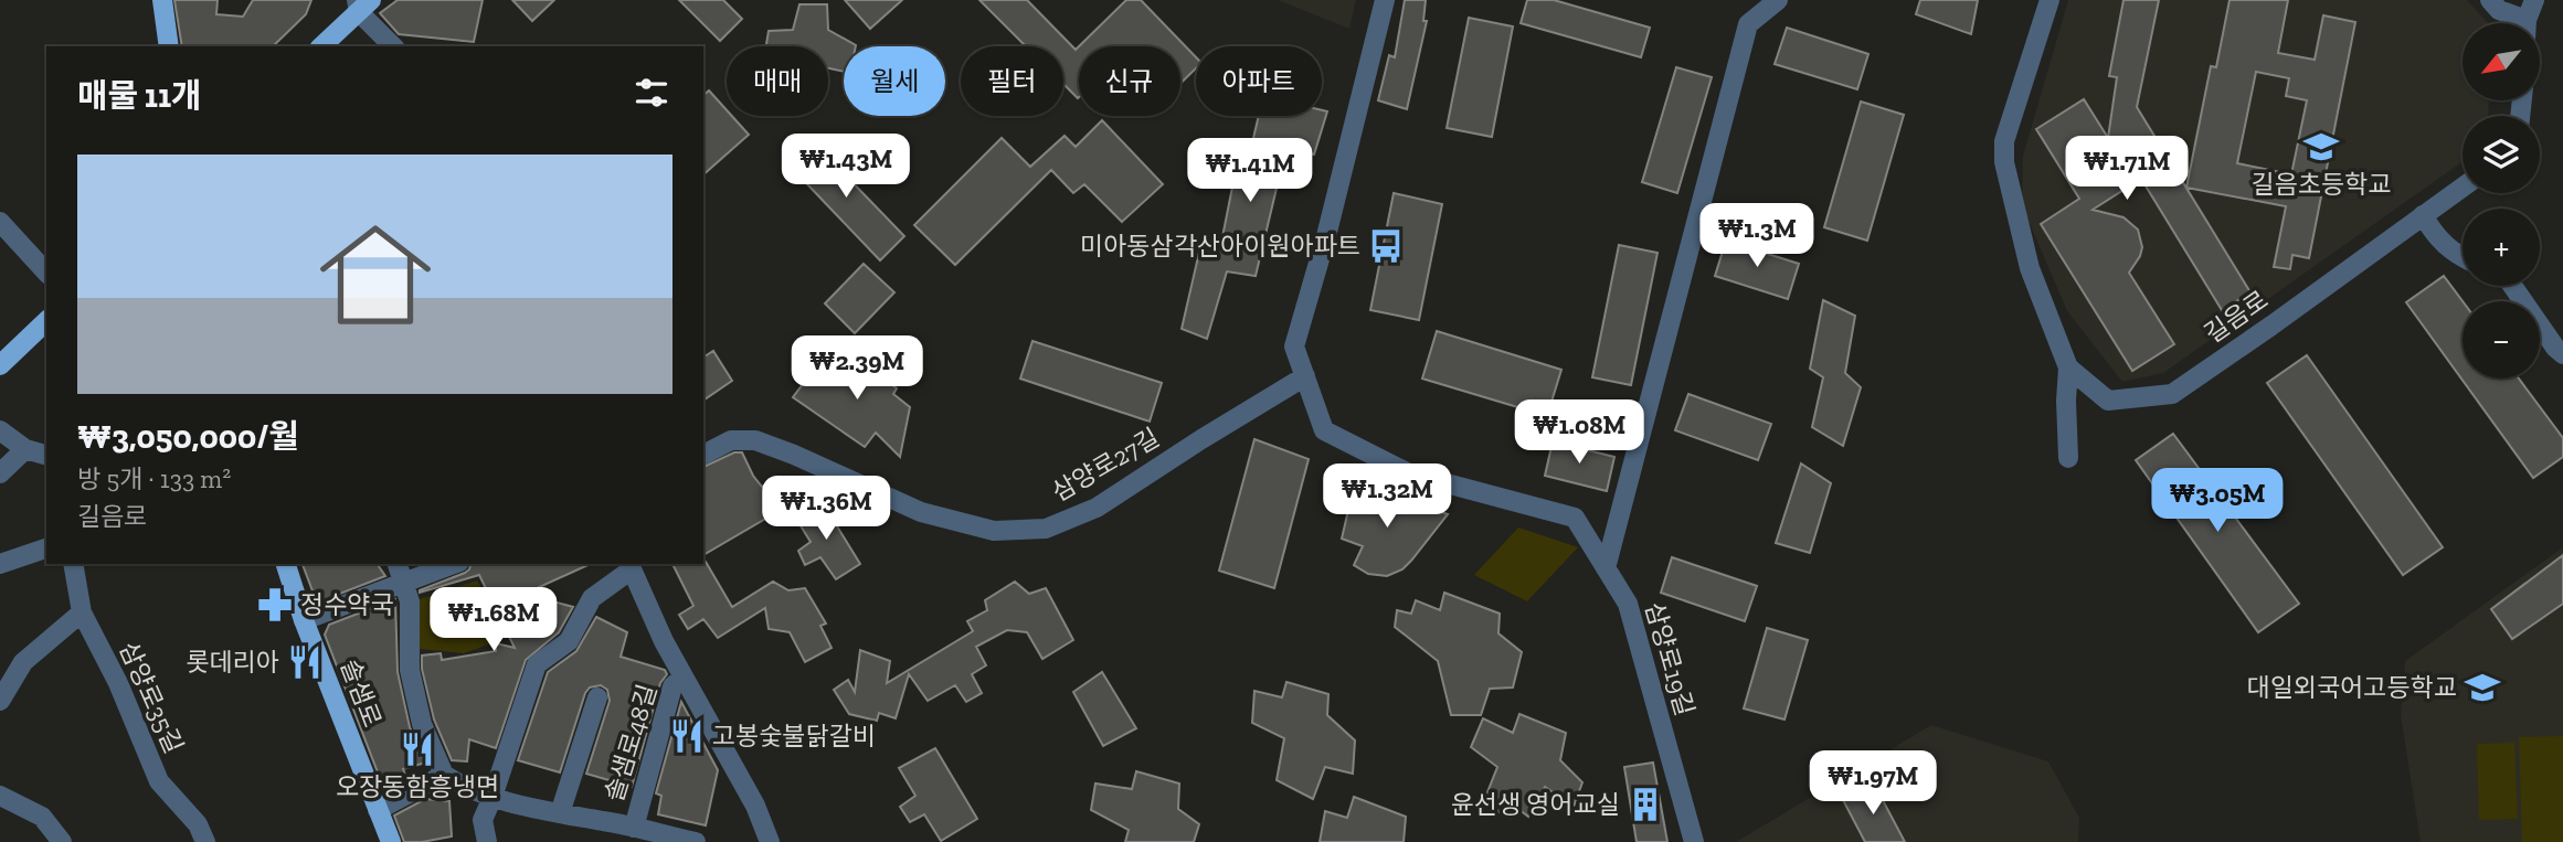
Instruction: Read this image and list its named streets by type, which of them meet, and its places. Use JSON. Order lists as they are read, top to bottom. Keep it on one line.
{"streets":{"main road":["솔샘로"],"street":["길음로","삼양로27길","삼양로19길","삼양로35길","솔샘로48길"]},"crossings":[["삼양로27길","삼양로19길"]],"places":{"school or university":["길음초등학교","대일외국어고등학교"],"bus stop":["미아동삼각산아이원아파트"],"pharmacy":["정수약국"],"restaurant":["롯데리아","고봉숯불닭갈비","오장동함흥냉면"],"building":["윤선생 영어교실"]},"north":"bottom left","page":{"map_buttons":["+","−"],"chip":["매매","월세","필터","신규","아파트"],"heading":"매물 11개","price":["₩1.43M","₩1.71M","₩1.41M","₩1.3M","₩2.39M","₩1.08M","₩1.32M","₩3.05M","₩1.36M","₩1.68M","₩1.97M"],"list":[{"name":"₩3,050,000/월","note":"방 5개 · 133 m² · 길음로"}]}}
